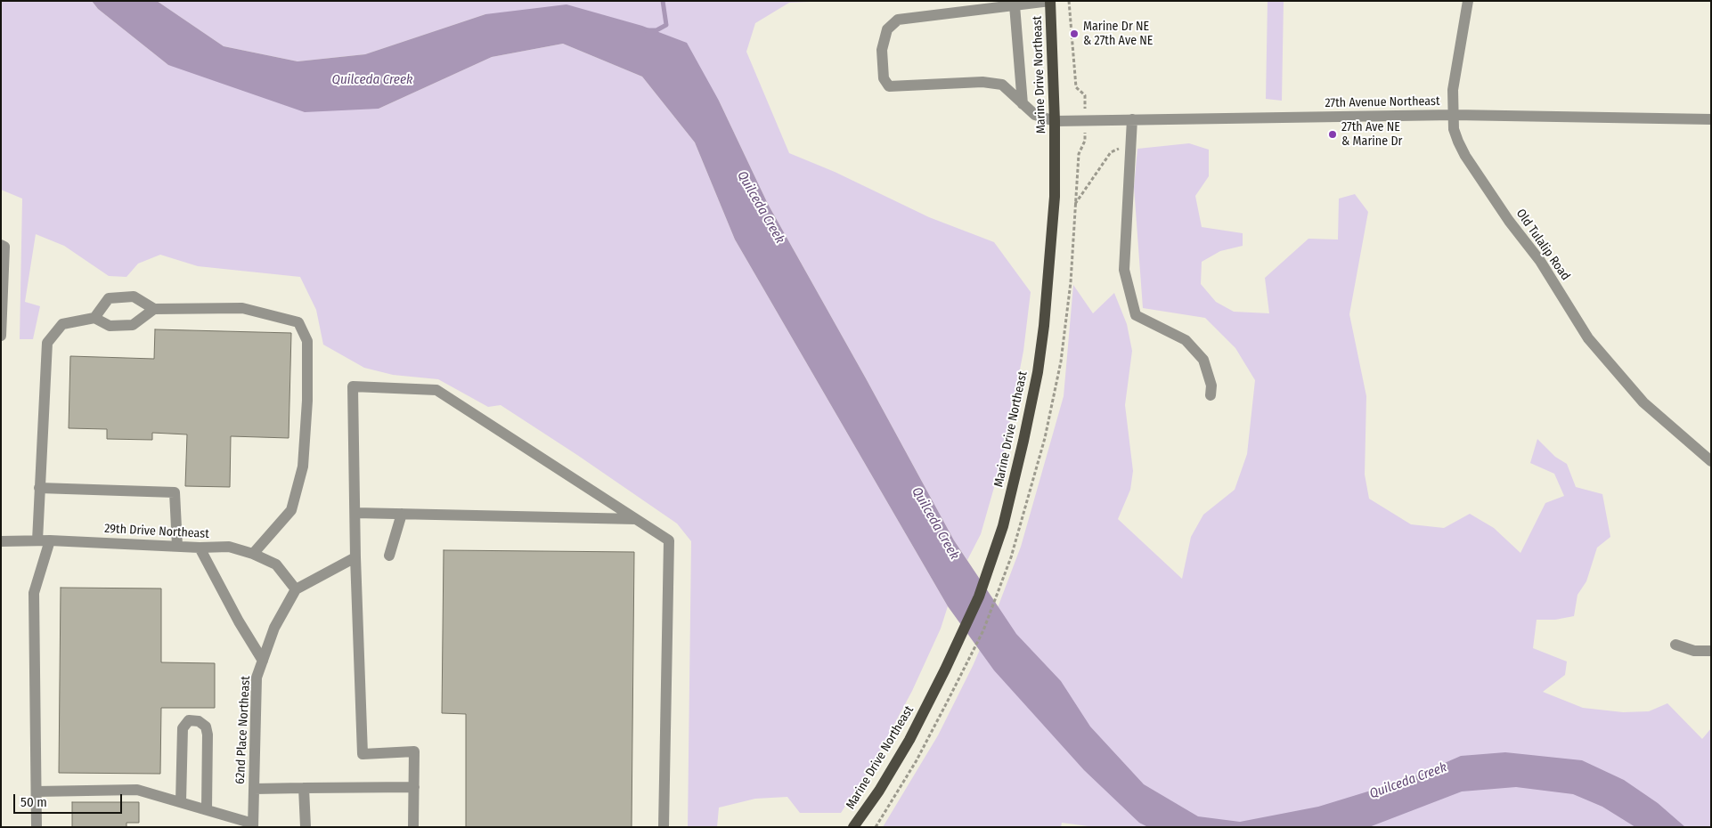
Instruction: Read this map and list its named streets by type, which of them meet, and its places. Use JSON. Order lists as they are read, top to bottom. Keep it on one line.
{"streets":{"main road":["Marine Drive Northeast"],"street":["27th Avenue Northeast","Old Tulalip Road","29th Drive Northeast","62nd Place Northeast"]},"crossings":[["Marine Drive Northeast","27th Avenue Northeast"],["27th Avenue Northeast","Old Tulalip Road"],["29th Drive Northeast","62nd Place Northeast"]],"water":["Quilceda Creek"],"places":["Marine Dr NE & 27th Ave NE","27th Ave NE & Marine Dr"],"scale_bar":"50 m"}
